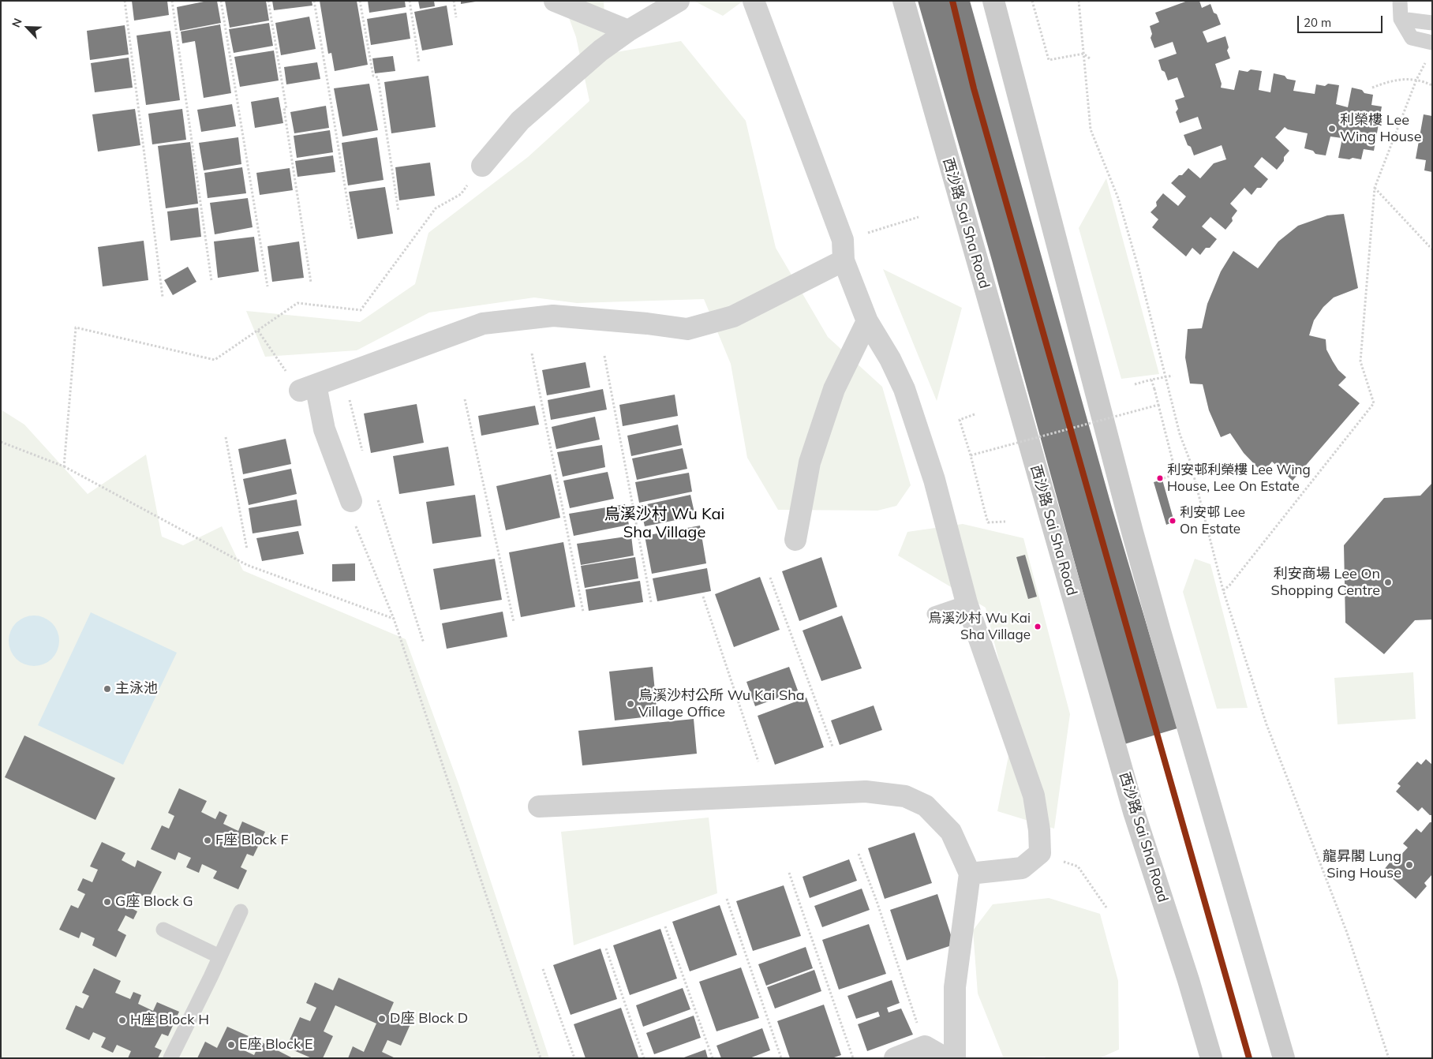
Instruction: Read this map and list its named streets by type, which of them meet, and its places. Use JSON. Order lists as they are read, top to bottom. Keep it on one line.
{"streets":{"main road":["西沙路 Sai Sha Road"]},"districts":["烏溪沙村 Wu Kai Sha Village"],"places":["利榮樓 Lee Wing House","利安邨利榮樓 Lee Wing House, Lee On Estate","利安邨 Lee On Estate","利安商場 Lee On Shopping Centre","烏溪沙村 Wu Kai Sha Village","主泳池","烏溪沙村公所 Wu Kai Sha Village Office","F座 Block F","龍昇閣 Lung Sing House","G座 Block G","D座 Block D","H座 Block H","E座 Block E"],"scale_bar":"20 m","north":"top left"}
